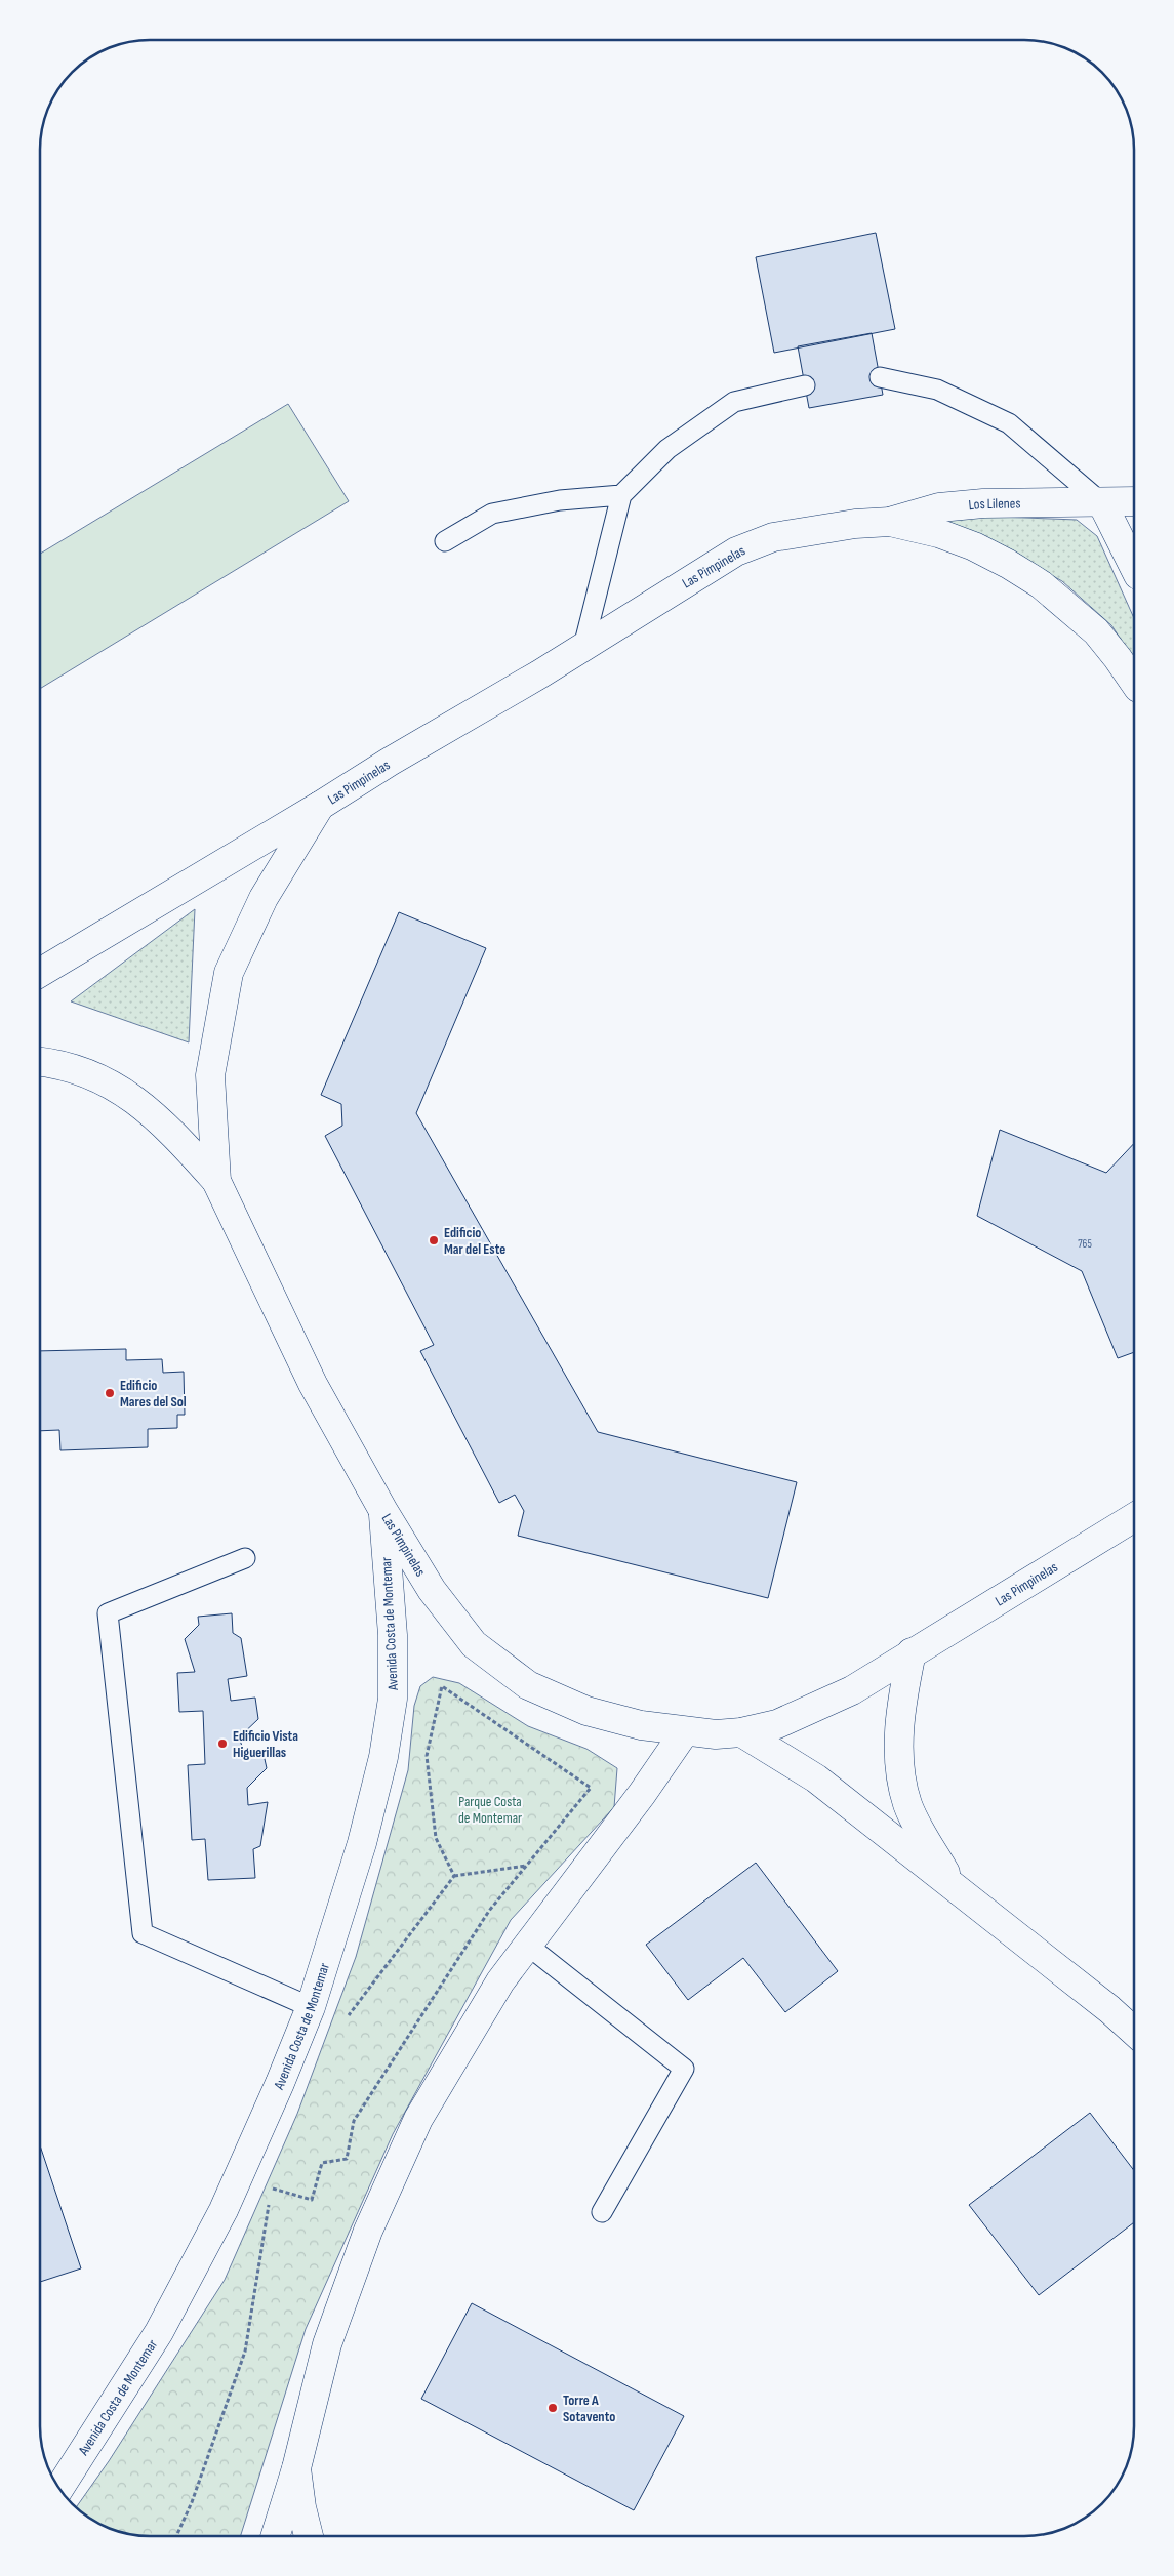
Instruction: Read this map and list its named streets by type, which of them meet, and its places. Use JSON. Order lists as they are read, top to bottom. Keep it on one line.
{"streets":{"street":["Los Lilenes","Las Pimpinelas","Avenida Costa de Montemar"]},"crossings":[["Los Lilenes","Las Pimpinelas"],["Las Pimpinelas","Avenida Costa de Montemar"]],"parks":["Parque Costa de Montemar"],"places":["Edificio Mar del Este","Edificio Mares del Sol","Edificio Vista Higuerillas","Torre A Sotavento"],"house_numbers":["765"]}
